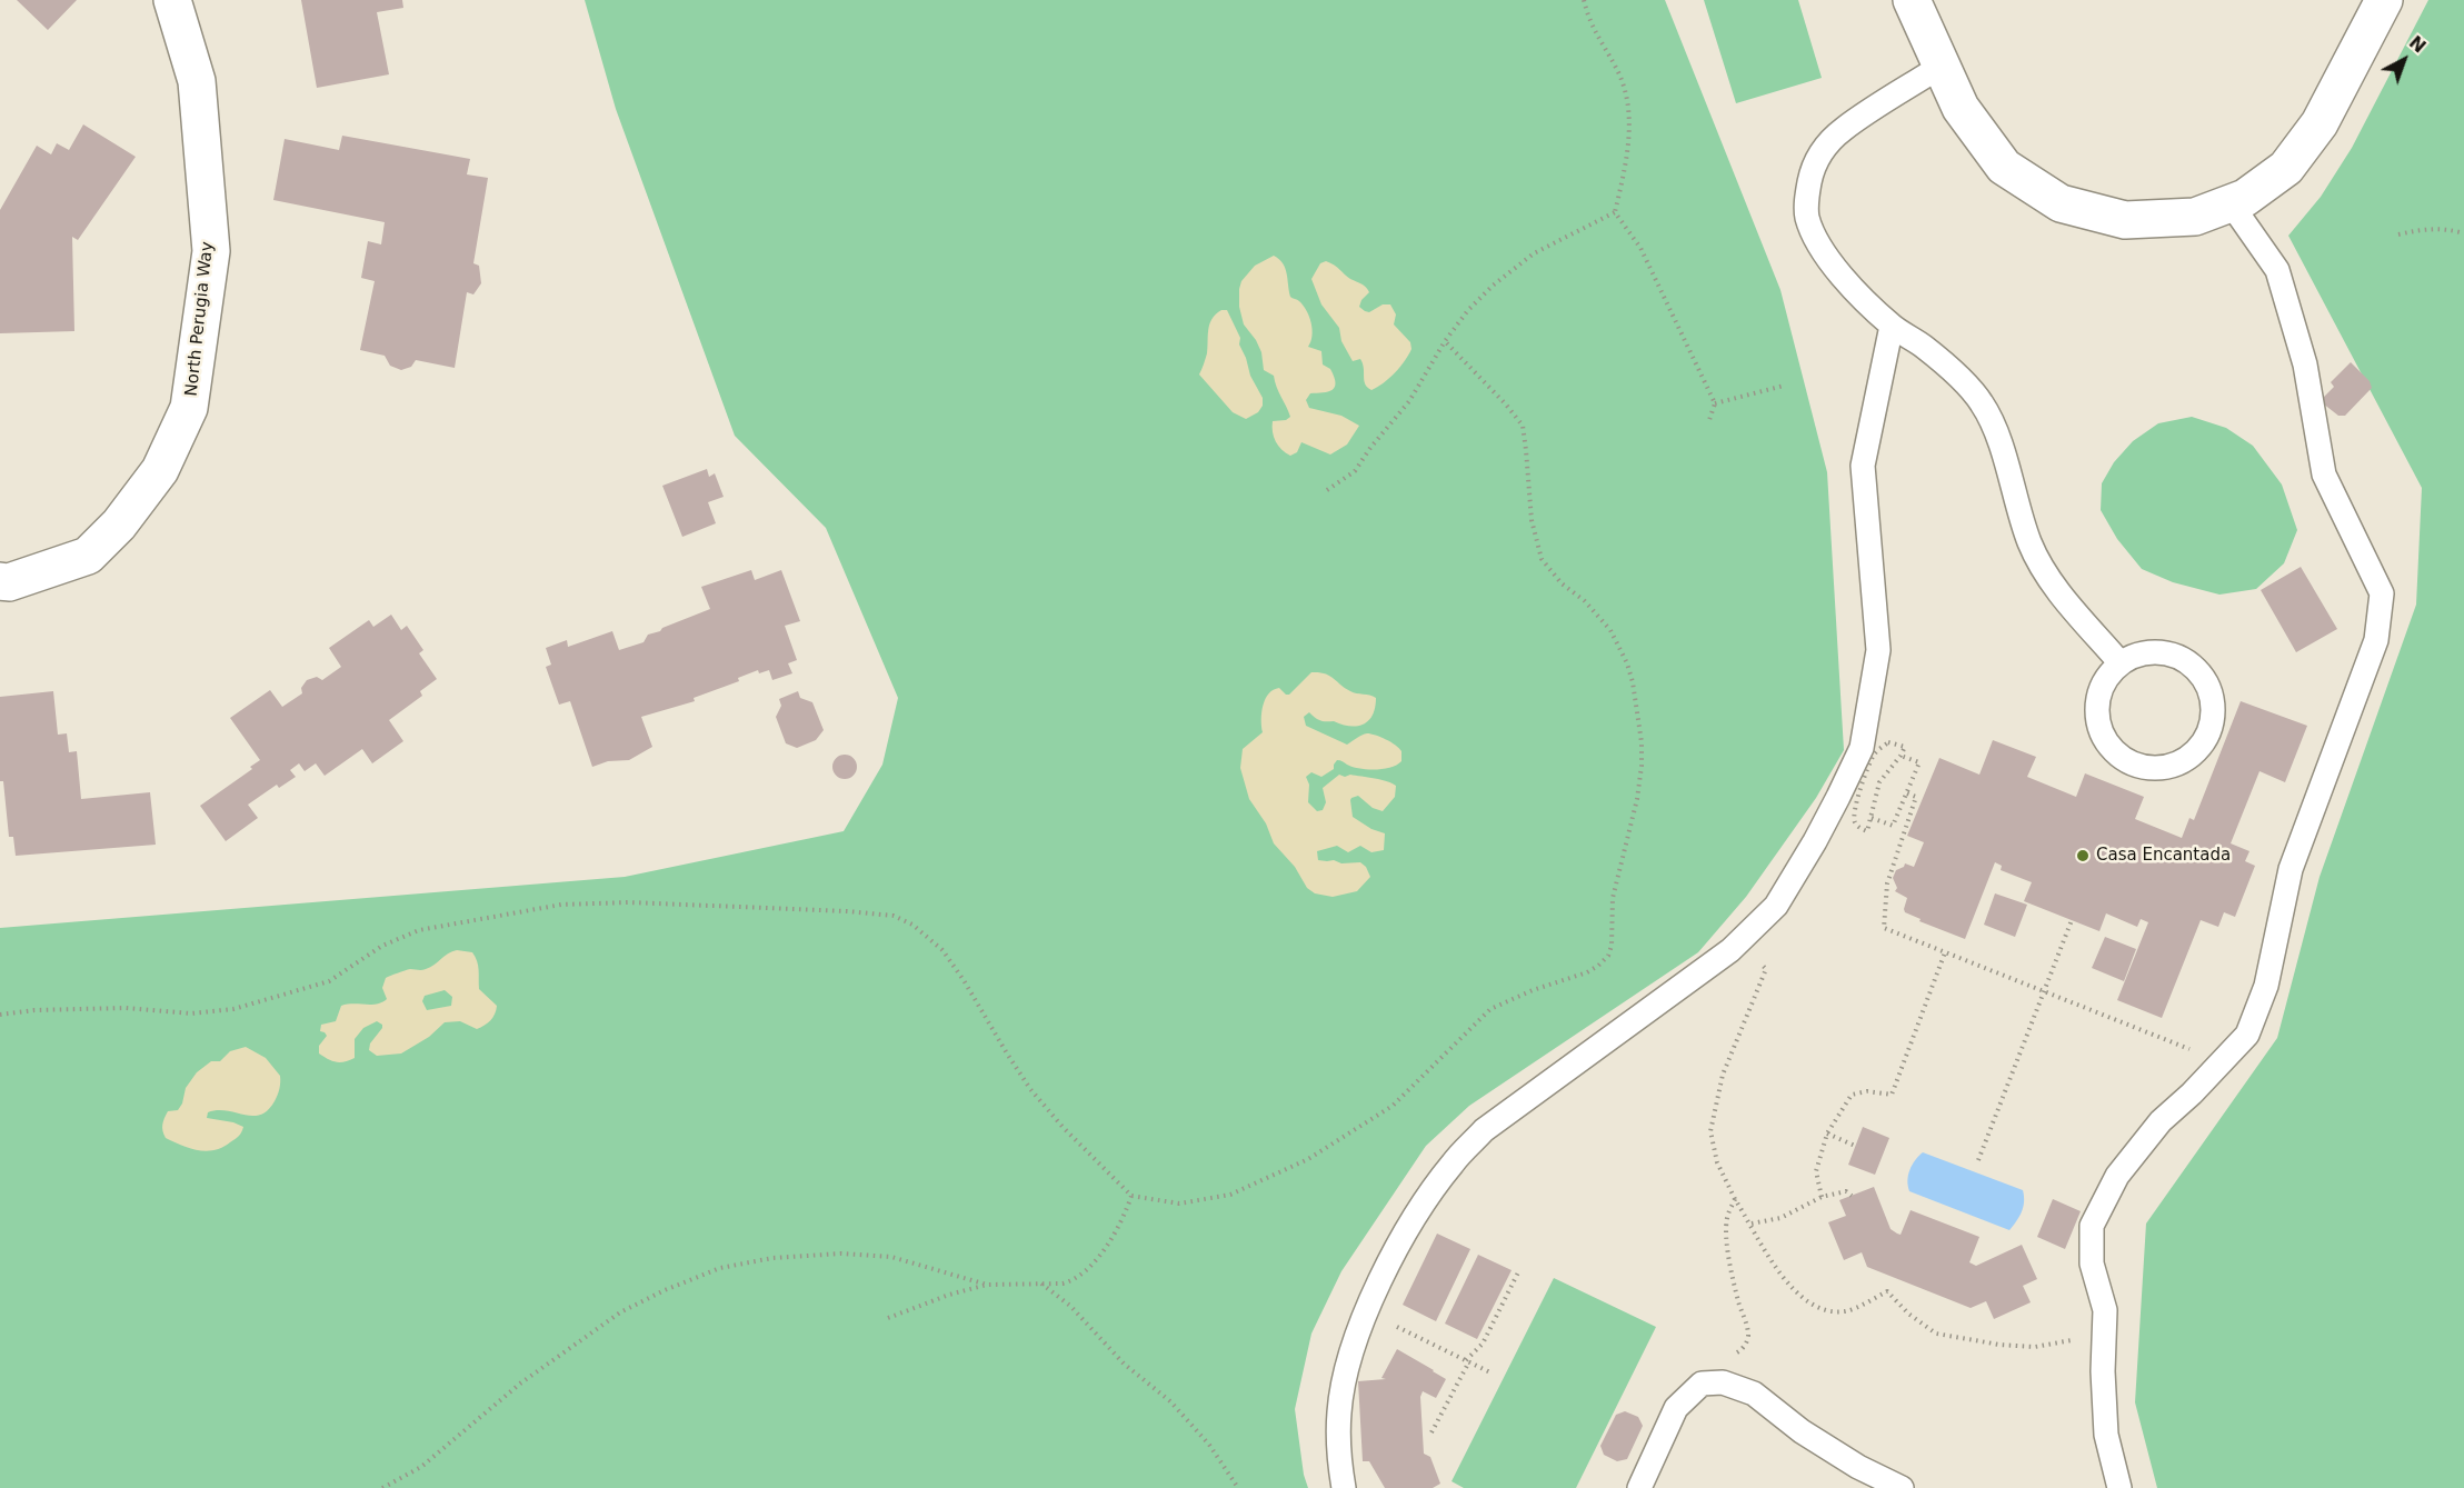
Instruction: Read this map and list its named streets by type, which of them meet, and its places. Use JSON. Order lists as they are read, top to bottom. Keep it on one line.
{"streets":{"street":["North Perugia Way"]},"places":["Casa Encantada"],"north":"top right"}
